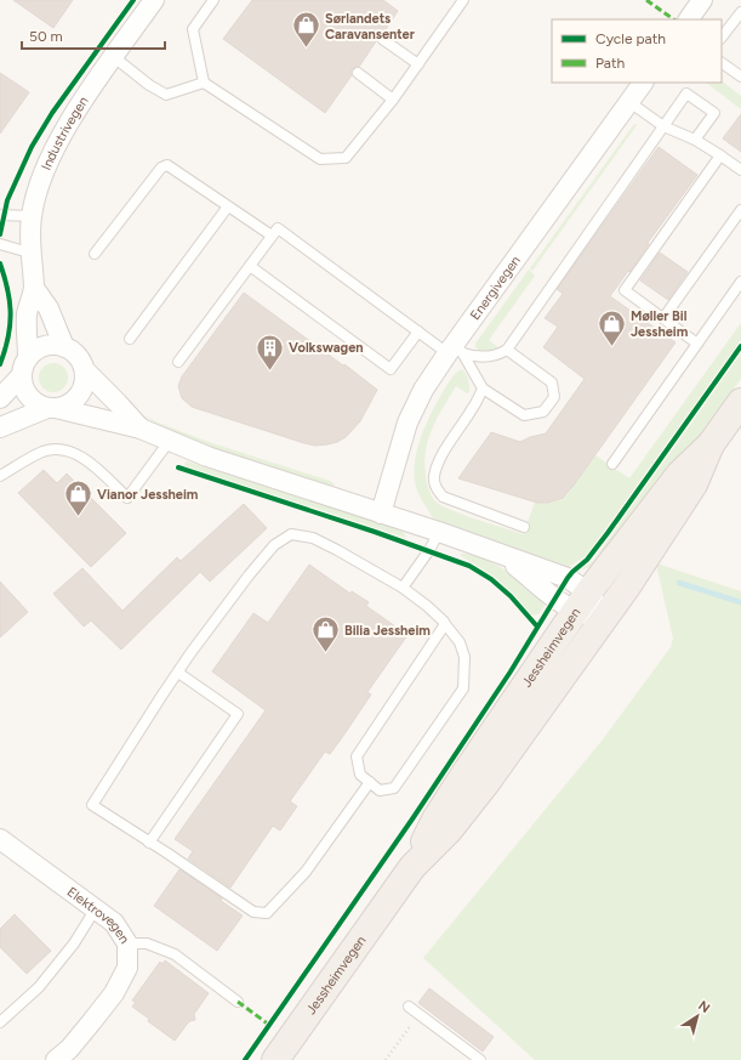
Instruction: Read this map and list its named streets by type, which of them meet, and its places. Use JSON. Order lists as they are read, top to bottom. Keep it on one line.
{"streets":{"main road":["Jessheimvegen"],"street":["Industrivegen","Energivegen","Elektrovegen"]},"places":{"shop":["Sørlandets Caravansenter","Møller Bil Jessheim","Vianor Jessheim","Bilia Jessheim"],"building":["Volkswagen"]},"legend":["Cycle path","Path"],"scale_bar":"50 m","north":"top right"}
